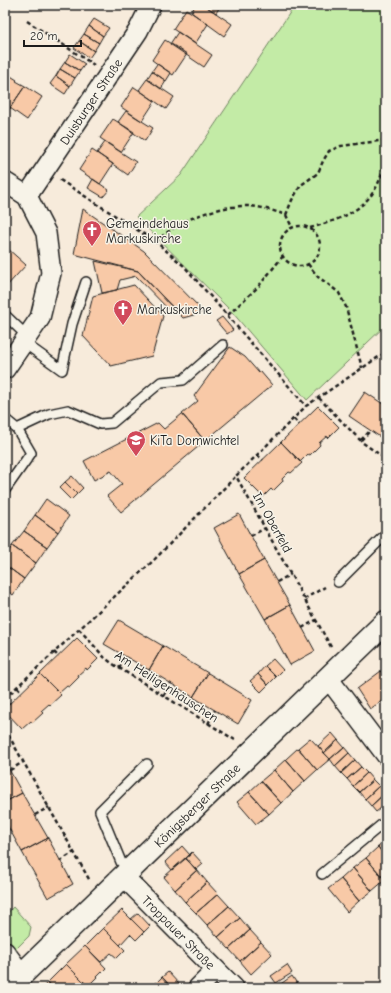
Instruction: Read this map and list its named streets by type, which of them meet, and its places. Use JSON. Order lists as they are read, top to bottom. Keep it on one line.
{"streets":{"street":["Duisburger Straße","Königsberger Straße","Troppauer Straße"],"path":["Im Oberfeld","Am Heiligenhäuschen"]},"crossings":[["Im Oberfeld","Königsberger Straße"],["Am Heiligenhäuschen","Königsberger Straße"],["Königsberger Straße","Troppauer Straße"]],"places":{"church":["Gemeindehaus Markuskirche","Markuskirche"],"school or university":["KiTa Domwichtel"]},"scale_bar":"20 m"}
